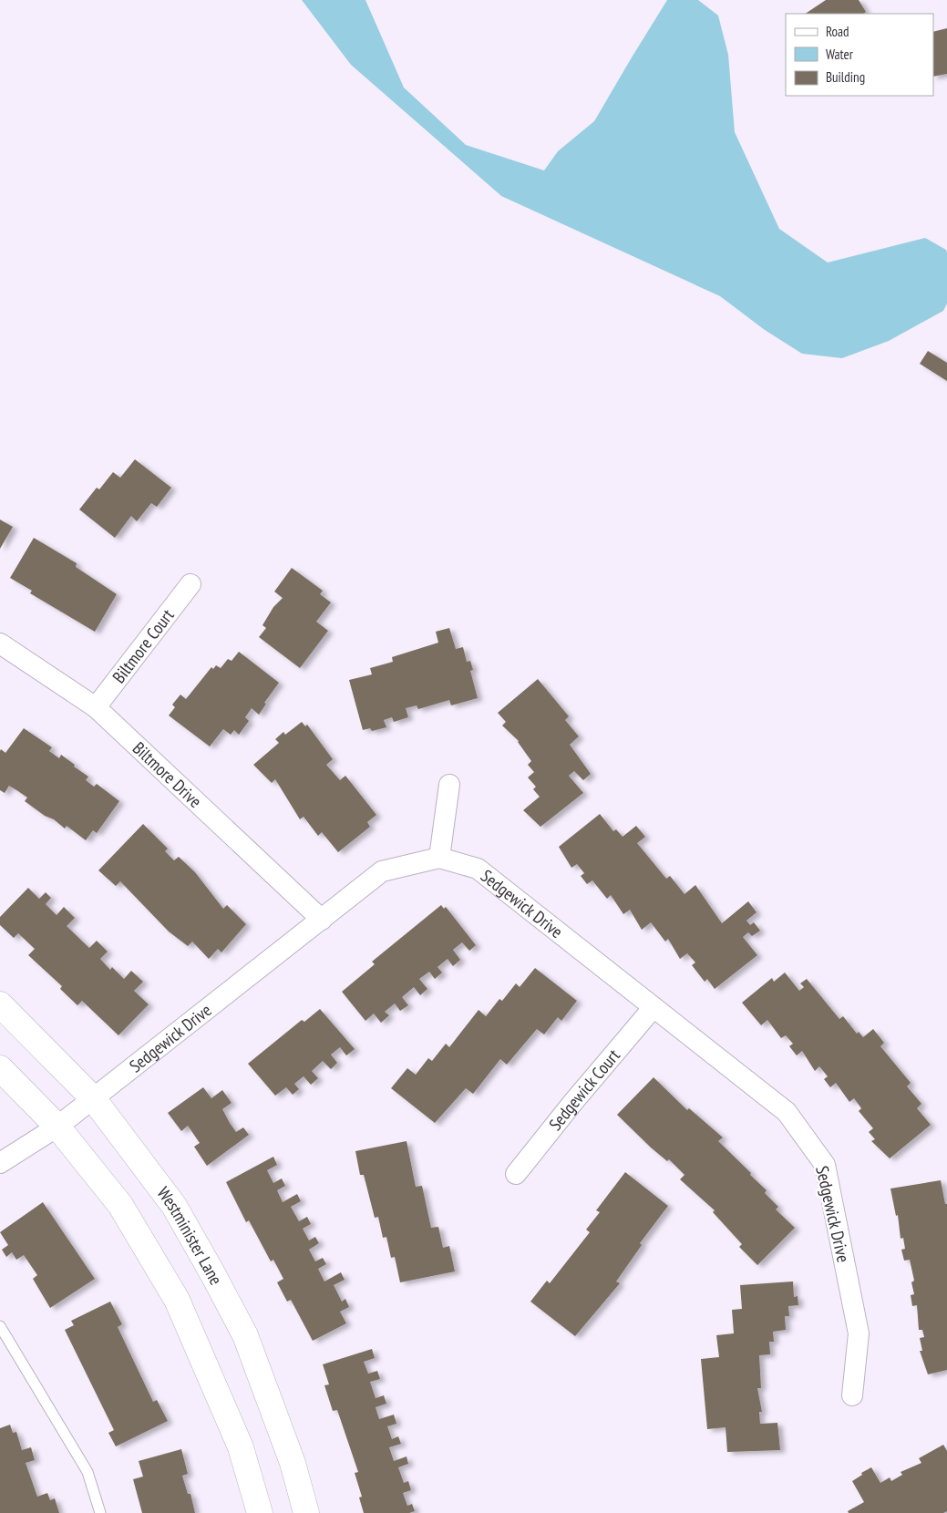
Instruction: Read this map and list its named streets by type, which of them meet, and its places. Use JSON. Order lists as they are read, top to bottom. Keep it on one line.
{"streets":{"street":["Biltmore Court","Biltmore Drive","Sedgewick Drive","Sedgewick Court","Westminister Lane"]},"crossings":[["Biltmore Court","Biltmore Drive"],["Biltmore Drive","Sedgewick Drive"],["Sedgewick Drive","Sedgewick Court"],["Sedgewick Drive","Westminister Lane"]],"legend":["Road","Water","Building"]}
